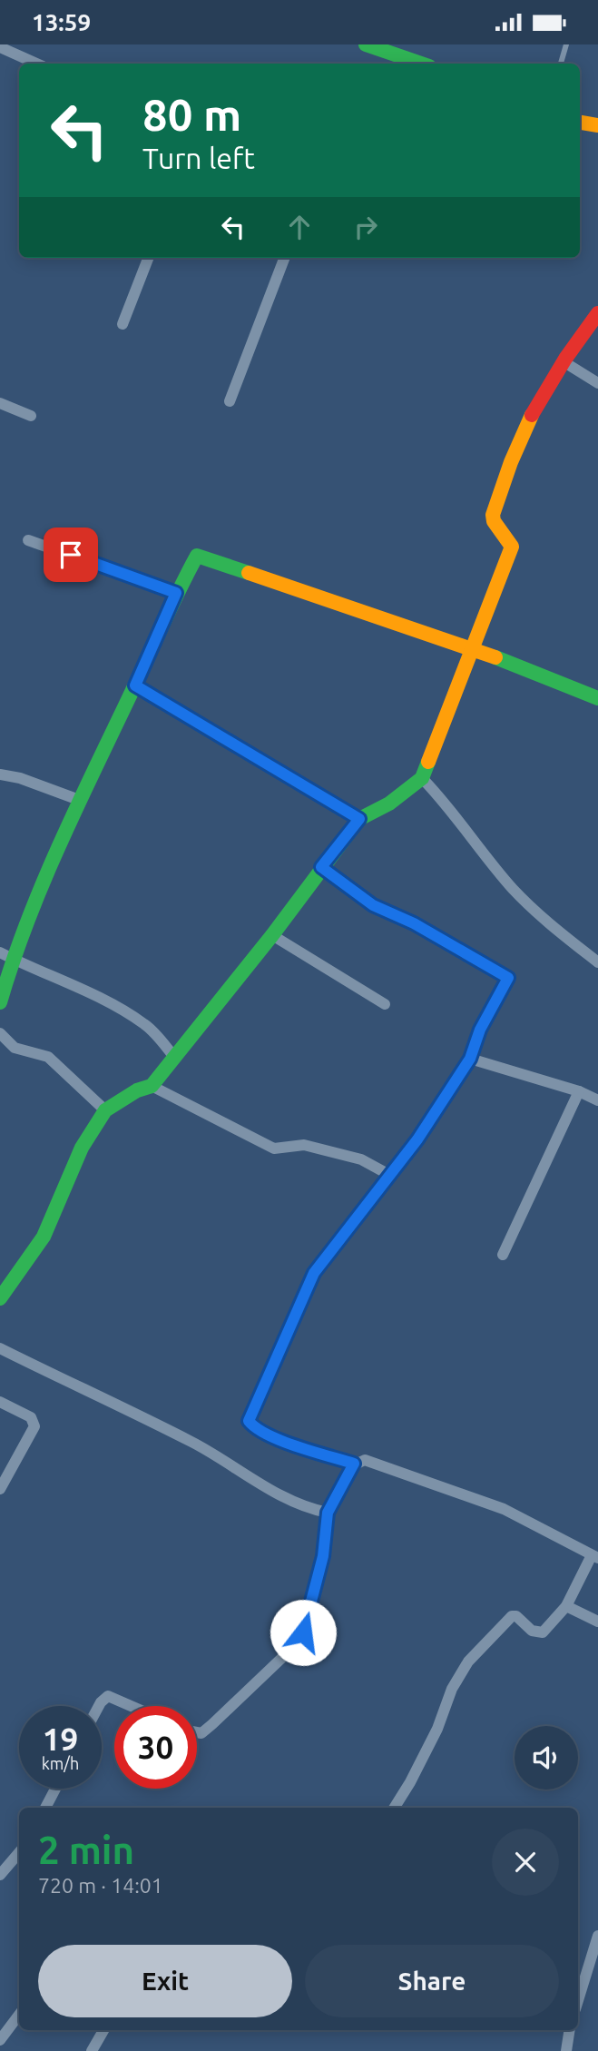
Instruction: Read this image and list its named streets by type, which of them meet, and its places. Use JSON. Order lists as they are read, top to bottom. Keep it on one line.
{"page":{"status":"13:59","turn":["80 m","Turn left"],"speed":"19 km/h","limit":"30","heading":["2 min","720 m · 14:01"],"buttons":["Exit","Share"]}}
